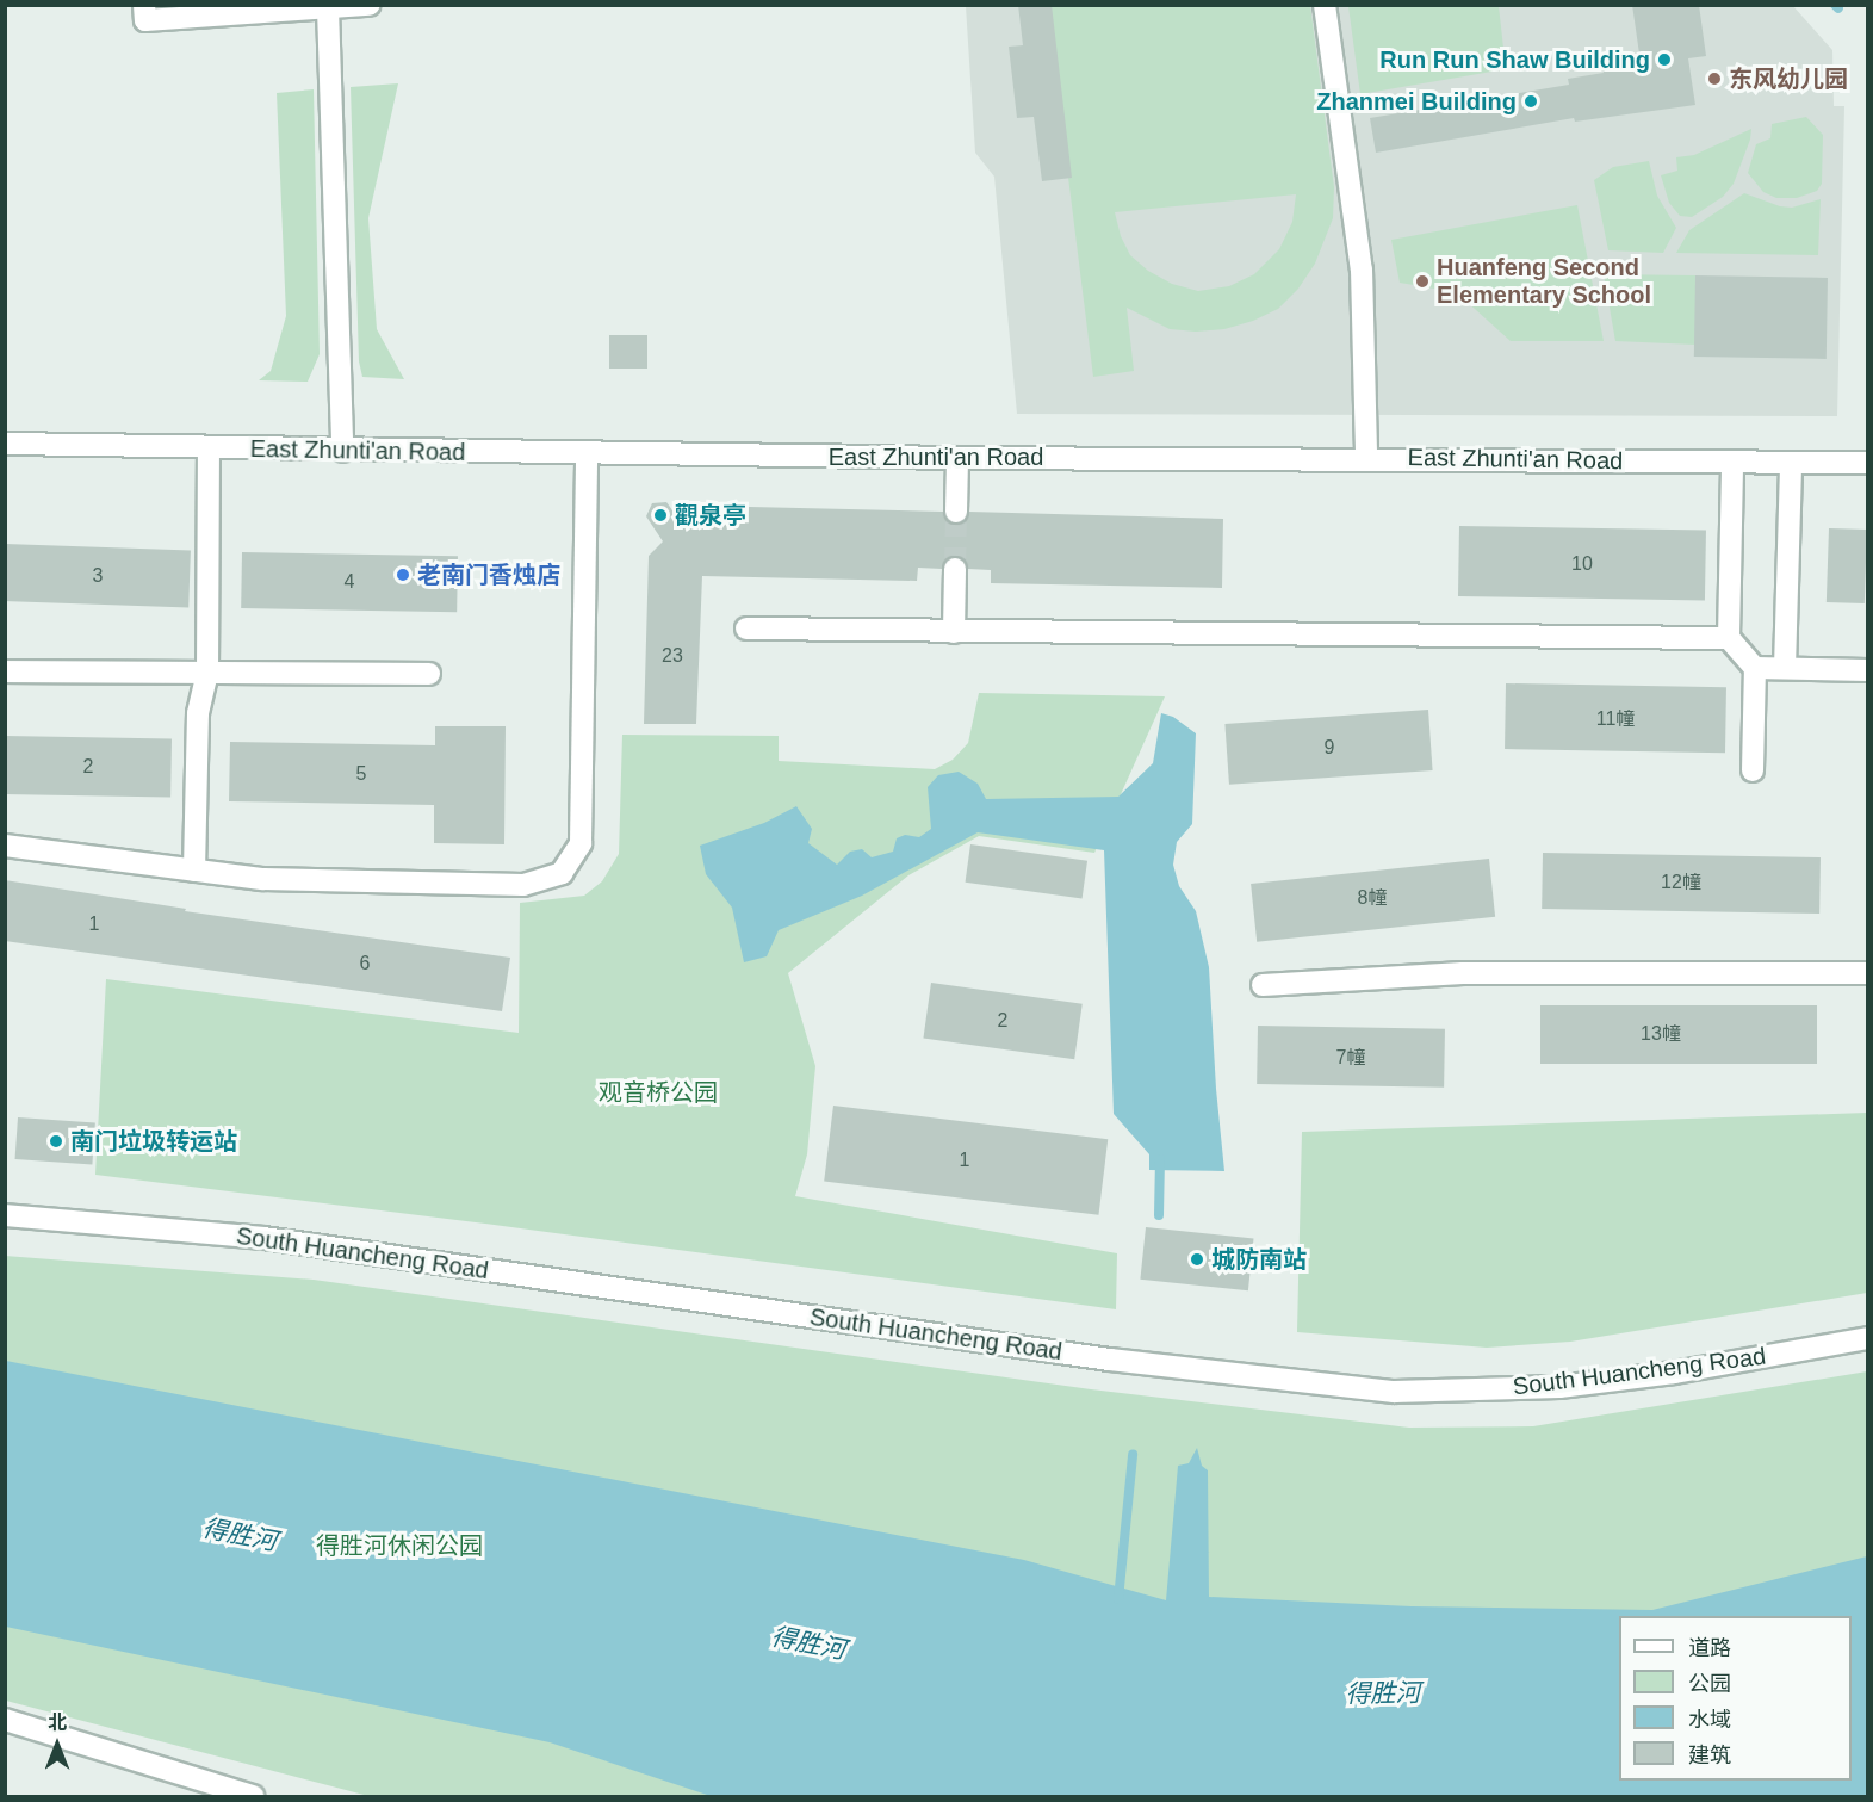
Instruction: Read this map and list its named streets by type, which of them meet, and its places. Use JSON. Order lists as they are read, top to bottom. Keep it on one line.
{"streets":{"street":["East Zhunti'an Road","South Huancheng Road"]},"water":["得胜河"],"parks":["观音桥公园","得胜河休闲公园"],"places":["Run Run Shaw Building","东风幼儿园","Zhanmei Building","Huanfeng Second Elementary School","觀泉亭","老南门香烛店","南门垃圾转运站","城防南站"],"house_numbers":["10","3","4","23","11幢","9","2","5","12幢","8幢","1","6","2","13幢","7幢","1"],"legend":["道路","公园","水域","建筑"],"north":"top"}
